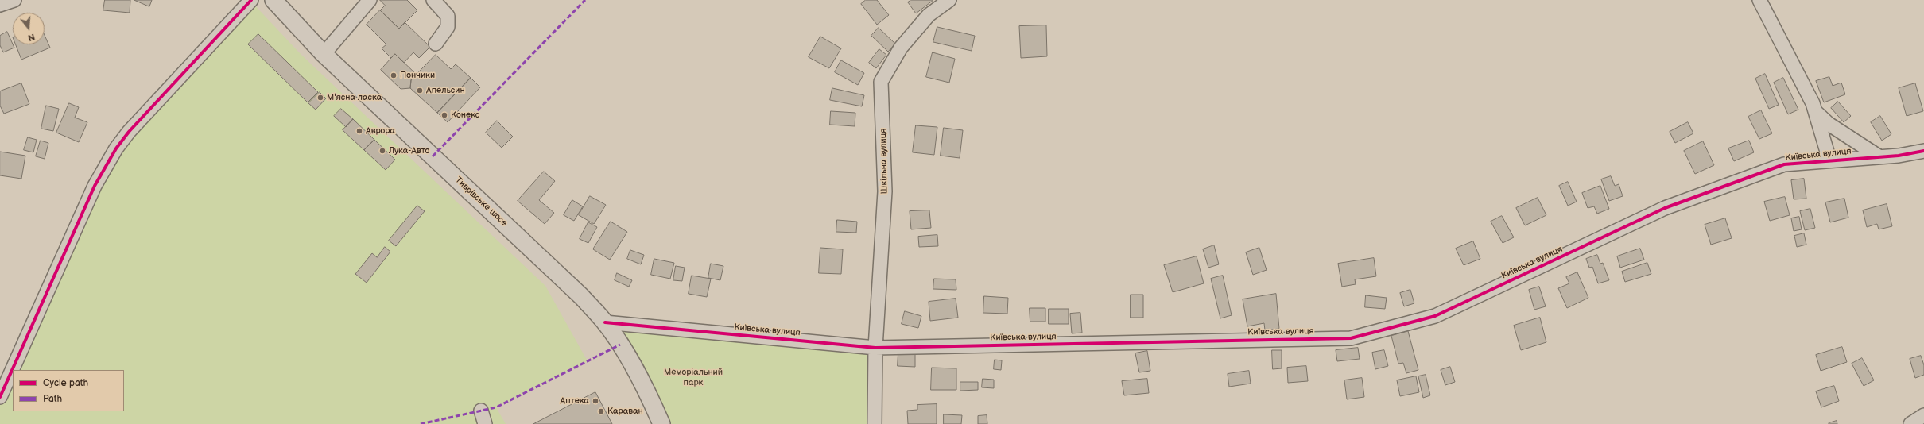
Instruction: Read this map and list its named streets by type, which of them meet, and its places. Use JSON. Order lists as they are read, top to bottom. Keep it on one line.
{"streets":{"main road":["Тиврівське шосе"],"street":["Київська вулиця","Шкільна вулиця"]},"crossings":[["Київська вулиця","Шкільна вулиця"],["Київська вулиця","Тиврівське шосе"]],"parks":["Меморіальний парк"],"places":["Пончики","Апельсин","М'ясна ласка","Конекс","Аврора","Лука-Авто","Аптека","Караван"],"legend":["Cycle path","Path"],"north":"bottom"}
